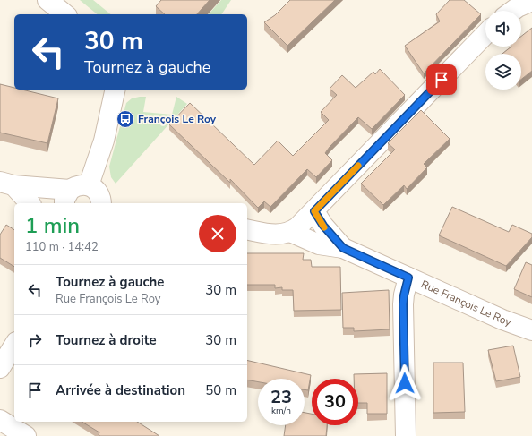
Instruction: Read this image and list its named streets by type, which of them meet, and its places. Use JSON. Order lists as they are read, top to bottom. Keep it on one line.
{"streets":{"street":["Rue François Le Roy"]},"places":{"bus stop":["François Le Roy"]},"page":{"turn":["30 m","Tournez à gauche"],"heading":["1 min","110 m · 14:42"],"list":[{"name":"Tournez à gauche","note":"Rue François Le Roy","value":"30 m"},{"name":"Tournez à droite","value":"30 m"},{"name":"Arrivée à destination","value":"50 m"}],"speed":"23 km/h","limit":"30"}}
